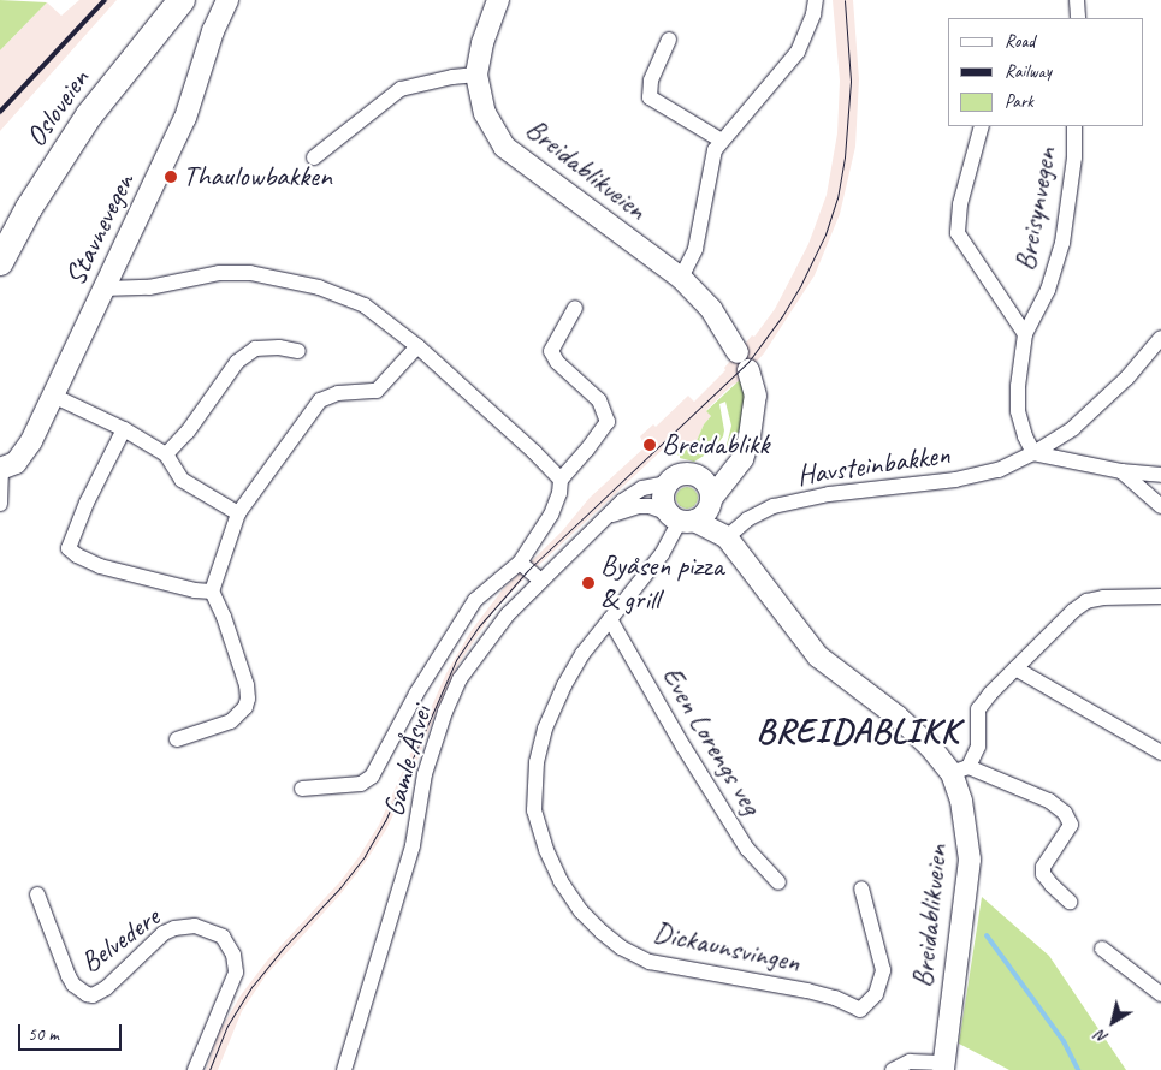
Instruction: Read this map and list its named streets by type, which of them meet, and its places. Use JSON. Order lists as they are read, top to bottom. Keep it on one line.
{"streets":{"highway":["Osloveien"],"street":["Breidablikveien","Breisynvegen","Stavnevegen","Havsteinbakken","Even Lorengs veg","Gamle Åsvei","Belvedere","Dickaunsvingen"]},"crossings":[["Breidablikveien","Havsteinbakken"],["Breidablikveien","Gamle Åsvei"],["Breidablikveien","Dickaunsvingen"],["Breisynvegen","Havsteinbakken"],["Even Lorengs veg","Dickaunsvingen"],["Gamle Åsvei","Dickaunsvingen"]],"districts":["BREIDABLIKK"],"places":["Thaulowbakken","Breidablikk","Byåsen pizza & grill"],"legend":["Road","Railway","Park"],"scale_bar":"50 m","north":"bottom left"}
